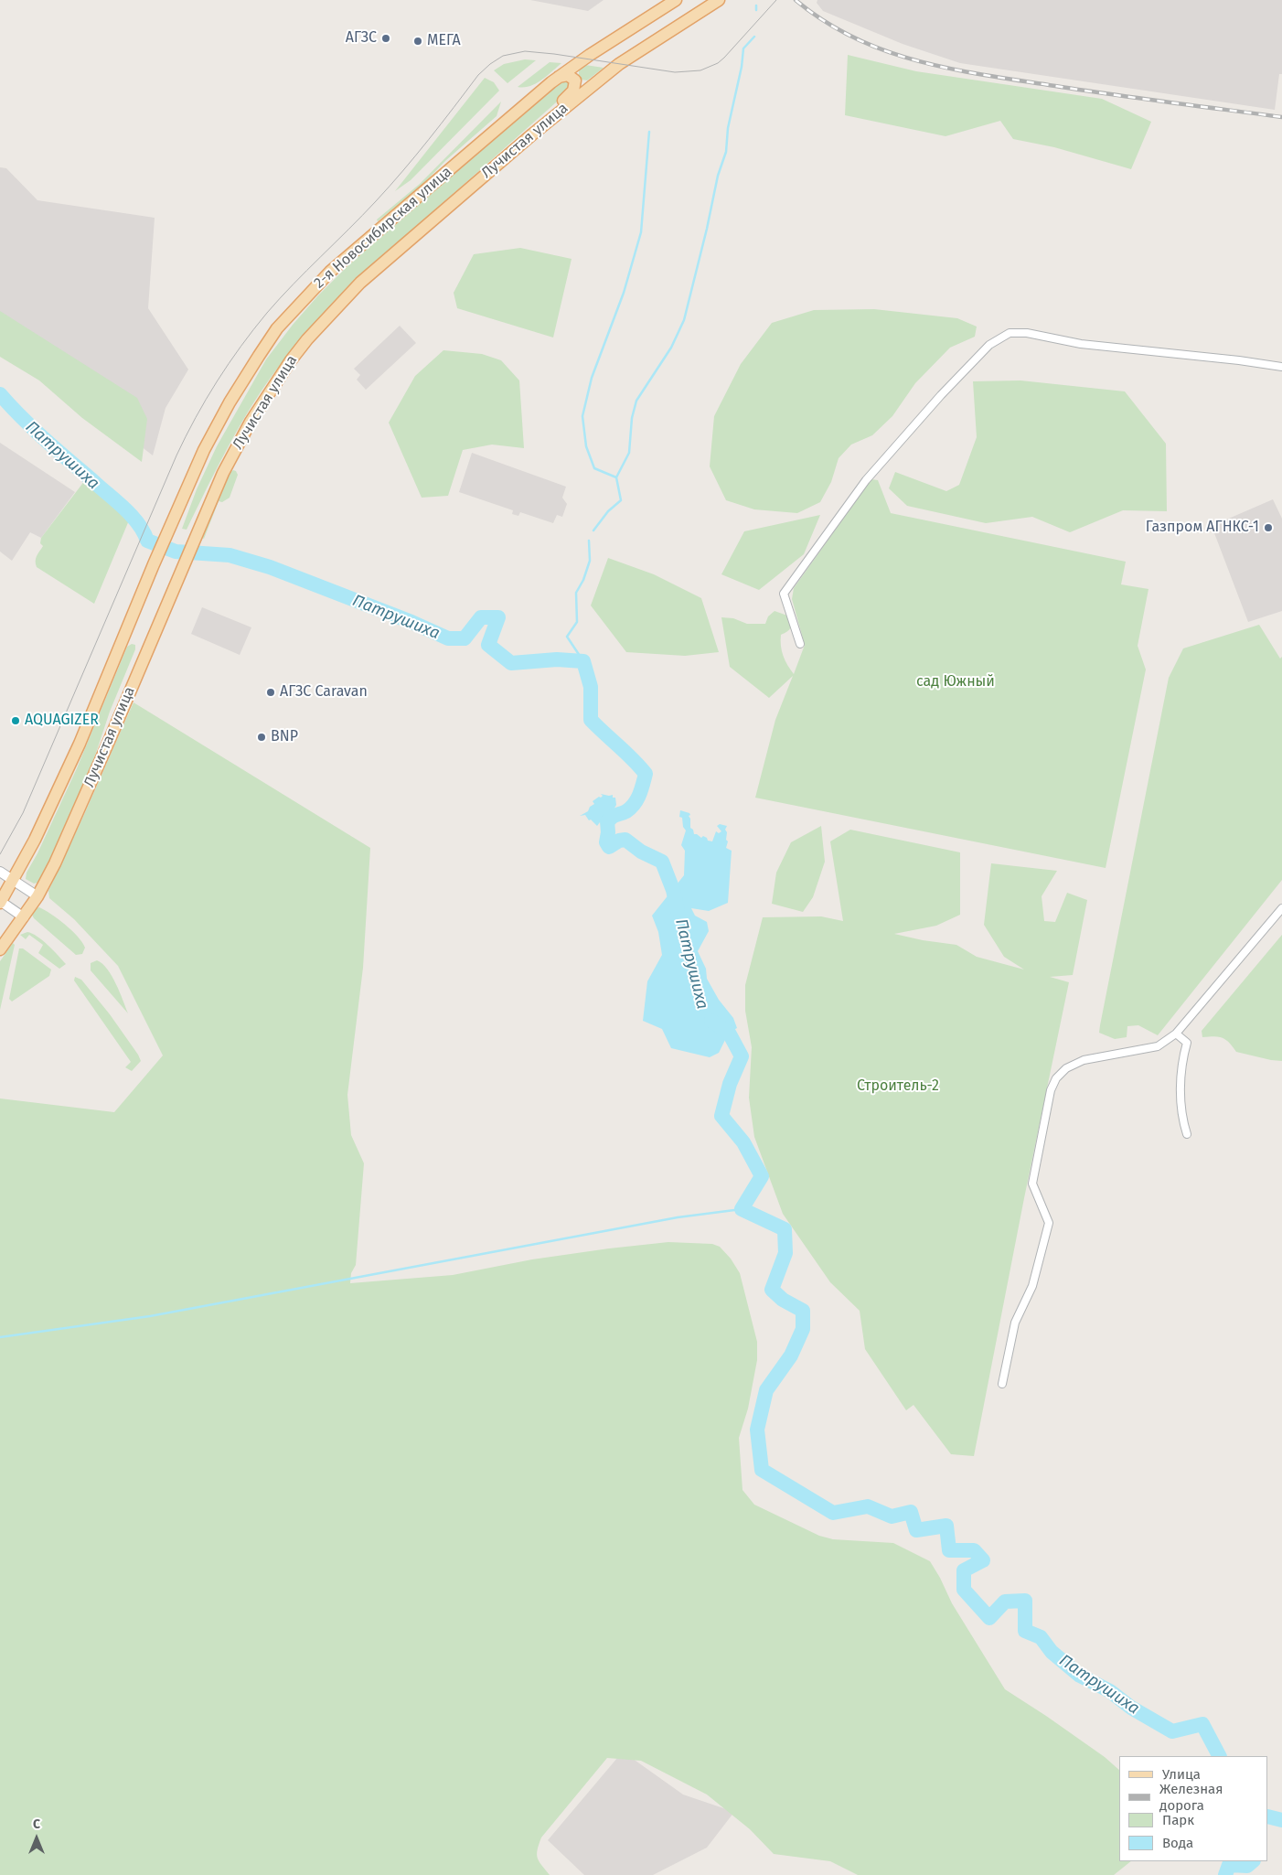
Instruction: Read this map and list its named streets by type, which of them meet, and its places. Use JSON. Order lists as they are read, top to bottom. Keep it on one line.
{"streets":{"main road":["Лучистая улица","2-я Новосибирская улица"]},"crossings":[["Лучистая улица","2-я Новосибирская улица"]],"water":["Патрушиха"],"parks":["сад Южный","Строитель-2"],"places":["АГЗС","МЕГА","Газпром АГНКС-1","АГЗС Caravan","AQUAGIZER","BNP"],"legend":["Улица","Железная дорога","Парк","Вода"],"north":"top"}
